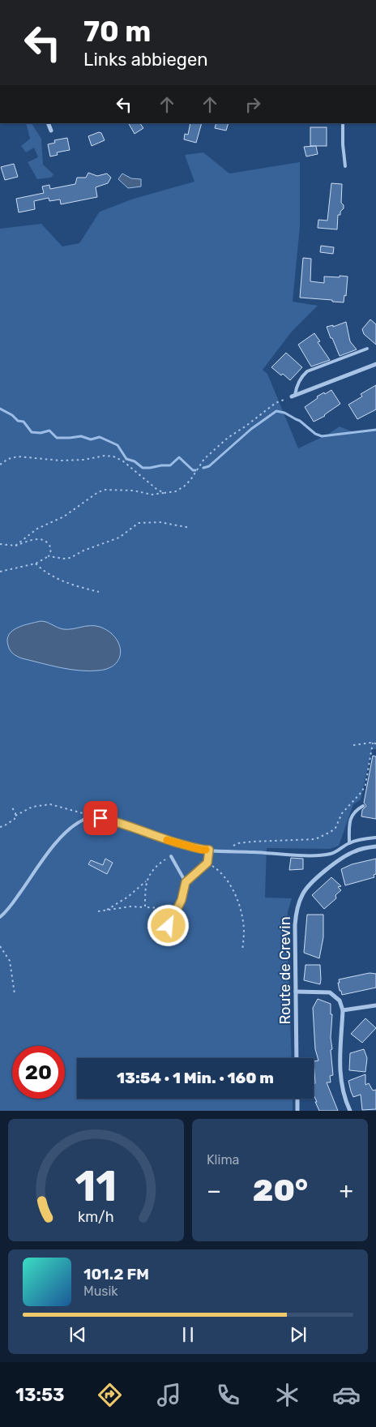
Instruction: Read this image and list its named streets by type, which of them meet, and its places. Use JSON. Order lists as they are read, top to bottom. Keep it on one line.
{"streets":{"street":["Route de Crevin"]},"page":{"turn":["70 m","Links abbiegen"],"limit":"20","trip":"13:54 · 1 Min. · 160 m","tile":"Klima","heat":["−","20°","+"],"song":["101.2 FM","Musik"],"tabs":"13:53","gauge":["11","km/h"]}}
